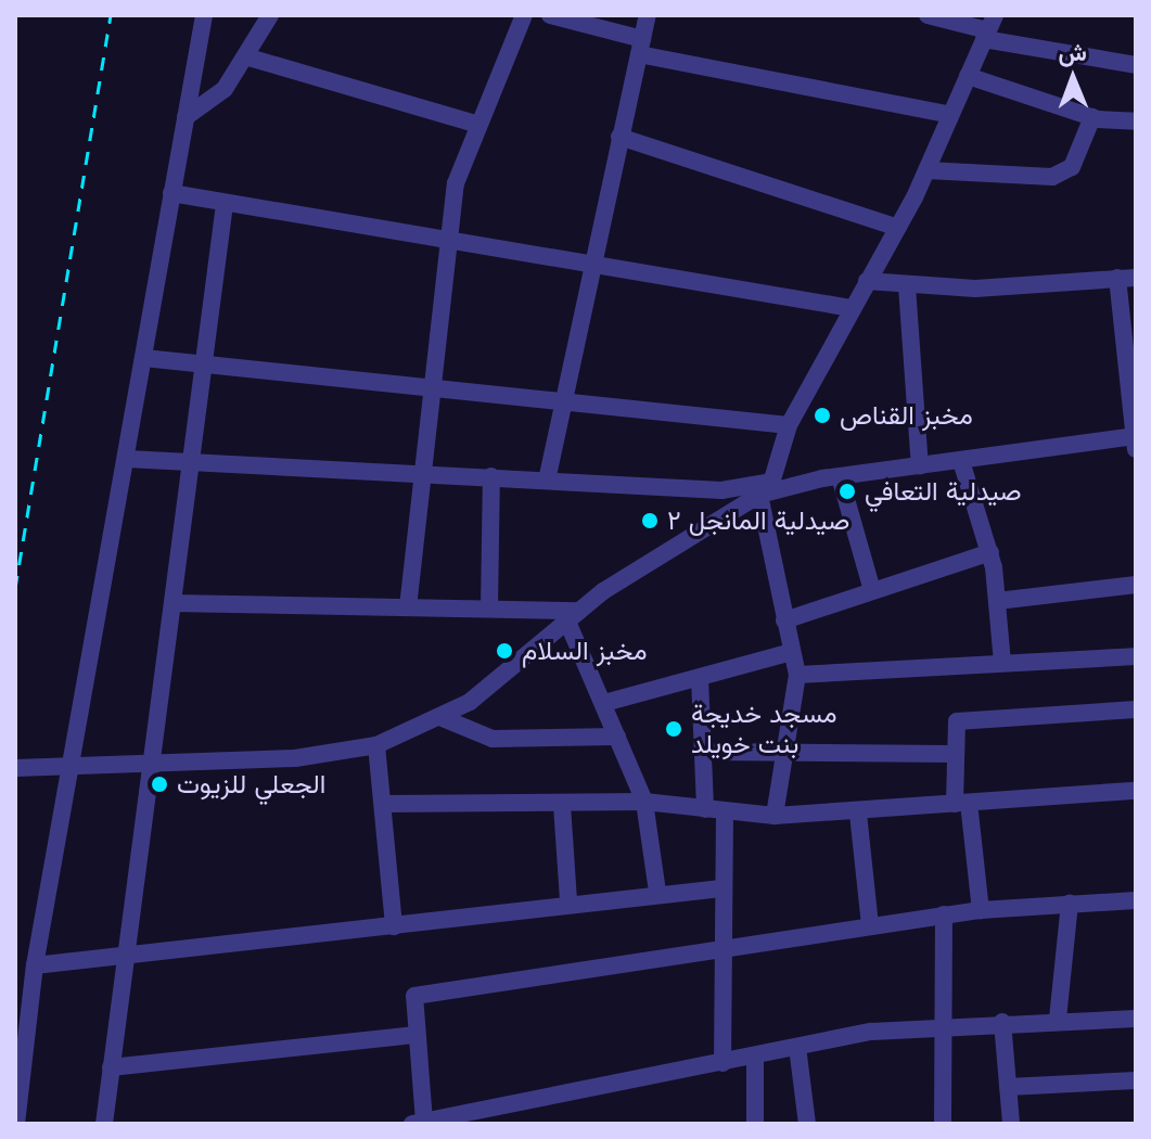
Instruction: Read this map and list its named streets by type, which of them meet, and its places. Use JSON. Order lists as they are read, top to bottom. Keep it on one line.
{"places":["مخبز القناص","صيدلية التعافي","صيدلية المانجل ٢","مخبز السلام","مسجد خديجة بنت خويلد","الجعلي للزيوت"],"north":"top"}
